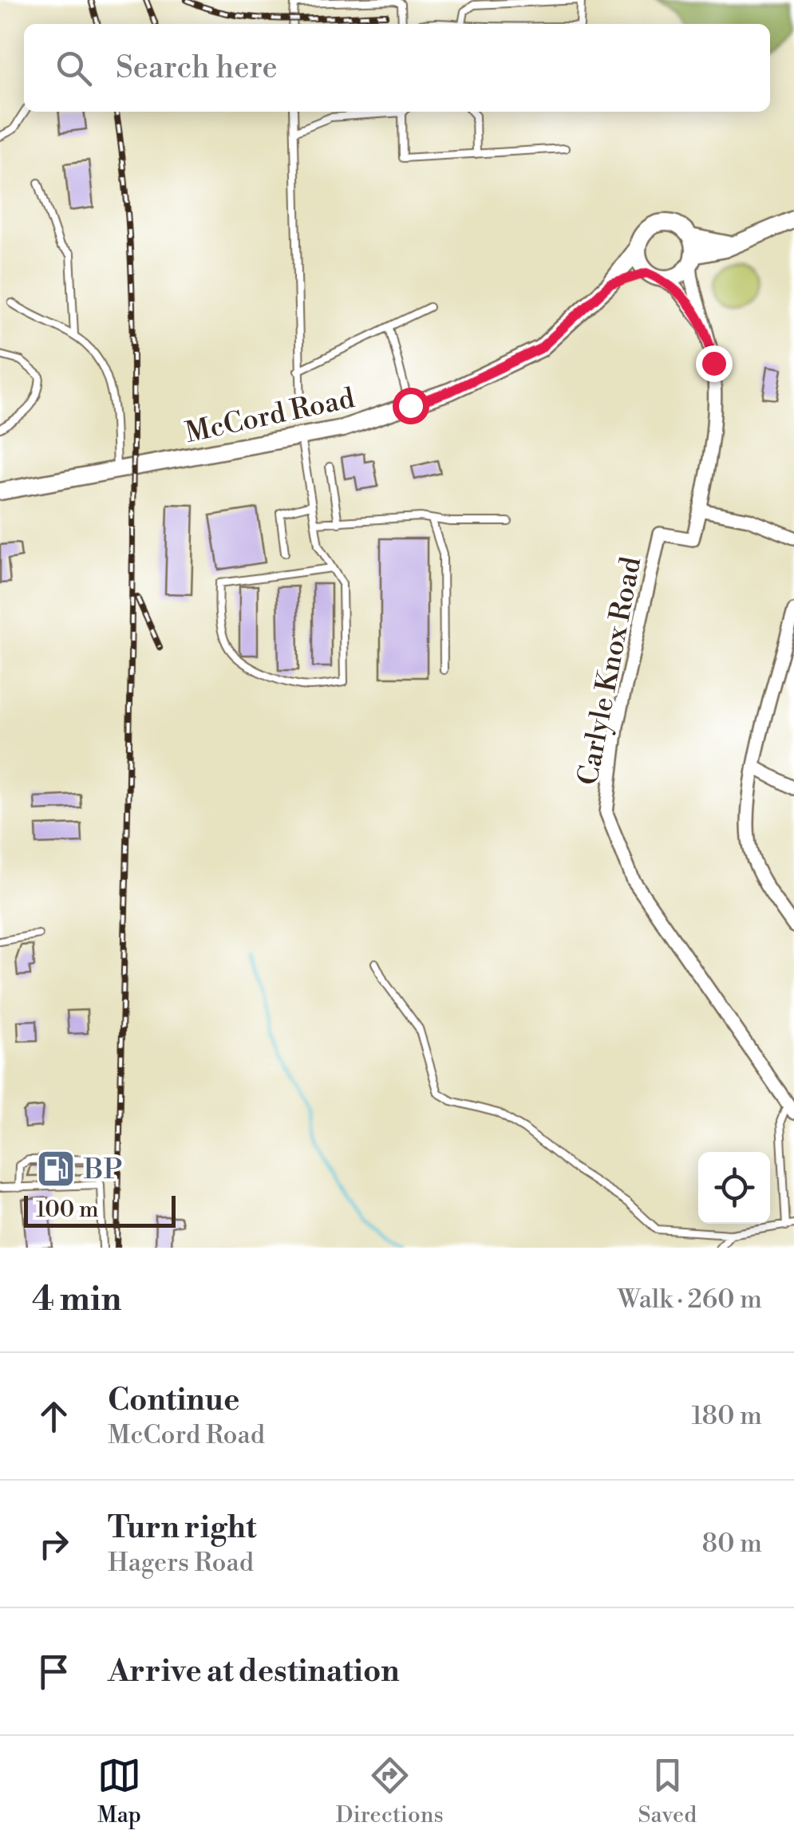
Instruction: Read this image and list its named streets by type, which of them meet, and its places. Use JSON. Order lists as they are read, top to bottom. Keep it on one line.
{"streets":{"street":["McCord Road","Carlyle Knox Road"]},"places":{"fuel station":["BP"]},"scale_bar":"100 m","page":{"search":"Search here","scale":"100 m","heading":["4 min","Walk · 260 m"],"list":[["Continue","McCord Road","180 m"],["Turn right","Hagers Road","80 m"],"Arrive at destination"],"nav":["Map","Directions","Saved"]}}
